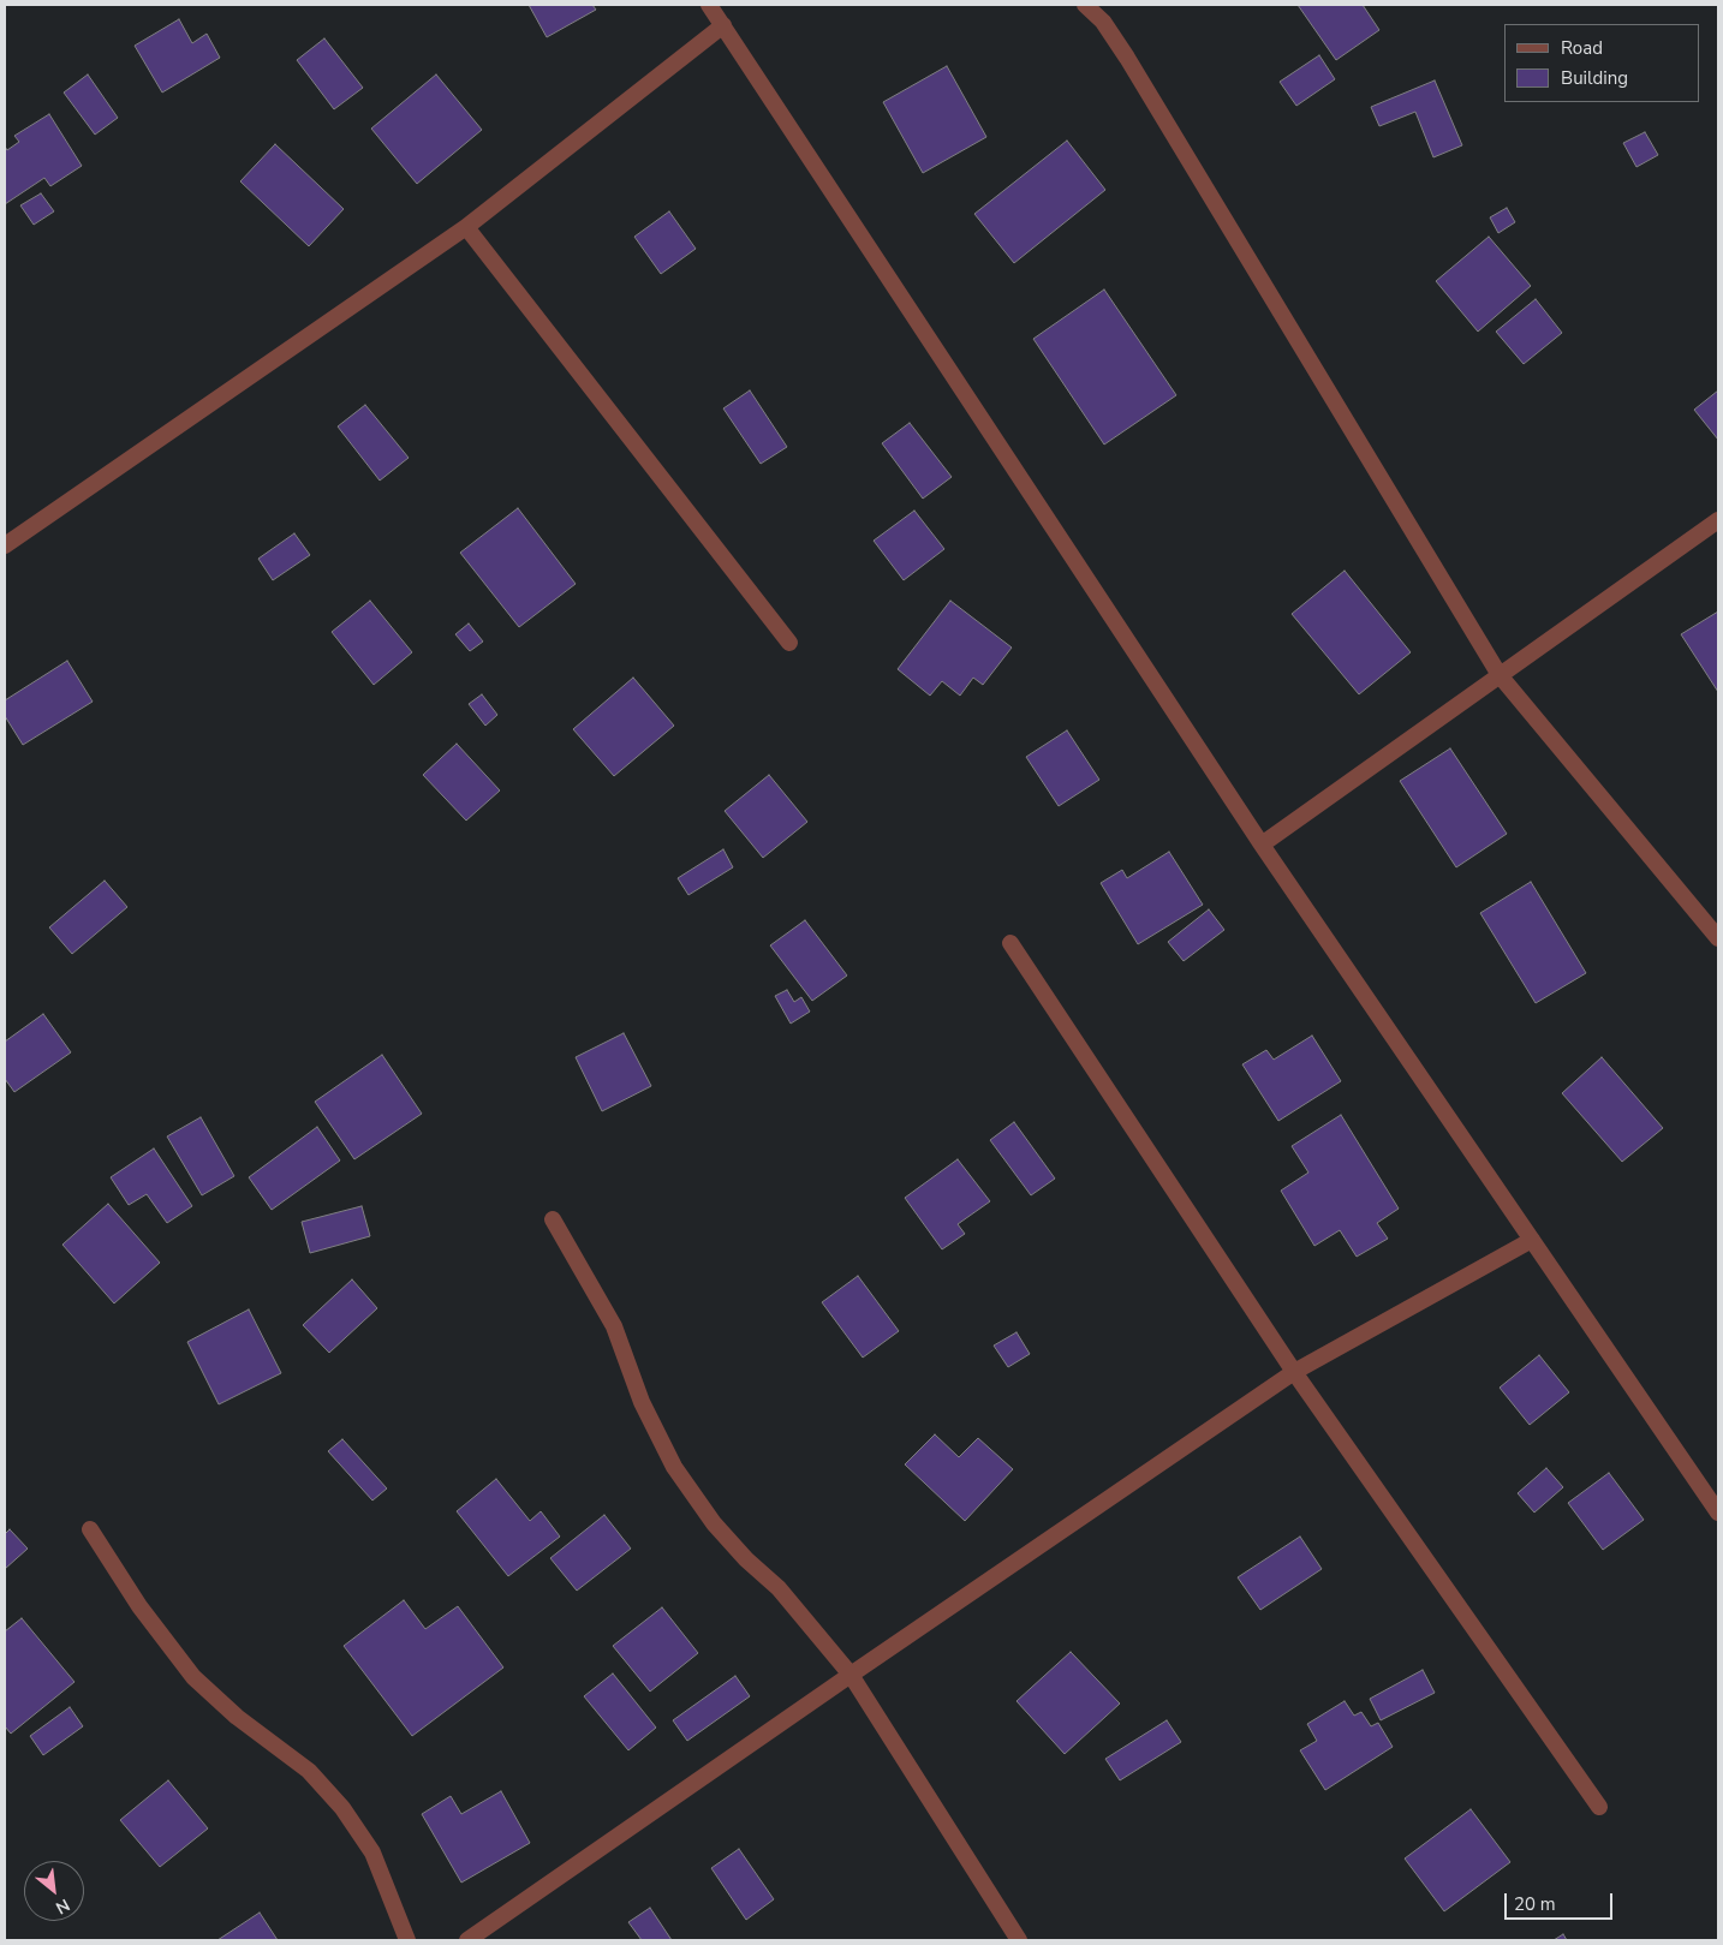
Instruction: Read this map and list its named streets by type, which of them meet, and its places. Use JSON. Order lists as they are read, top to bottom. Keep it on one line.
{"legend":["Road","Building"],"scale_bar":"20 m","north":"bottom right"}
